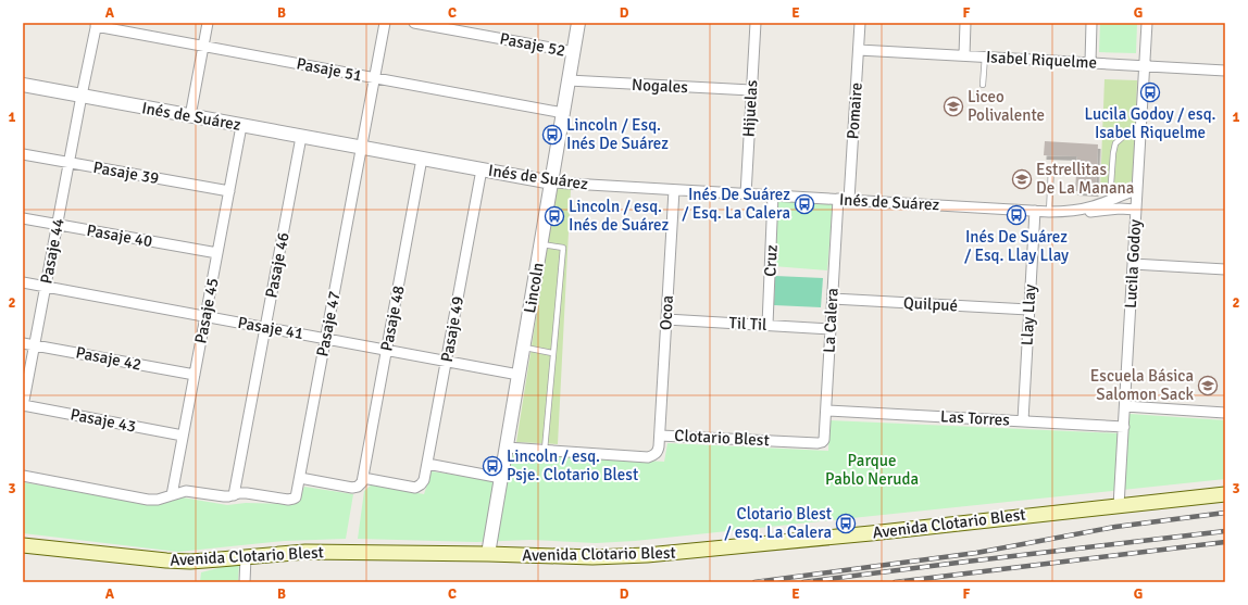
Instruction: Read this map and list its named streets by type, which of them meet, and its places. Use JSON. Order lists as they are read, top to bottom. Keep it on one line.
{"streets":{"main road":["Avenida Clotario Blest"],"street":["Pasaje 52","Isabel Riquelme","Pasaje 51","Nogales","Hijuelas","Pomaire","Inés de Suárez","Pasaje 39","Pasaje 40","Pasaje 44","Cruz","Lucila Godoy","Pasaje 46","Lincoln","Quilpué","Pasaje 45","Ocoa","Llay Llay","Pasaje 48","La Calera","Pasaje 47","Til Til","Pasaje 41","Pasaje 49","Pasaje 42","Las Torres","Pasaje 43","Clotario Blest"]},"crossings":[["Pasaje 52","Lincoln"],["Isabel Riquelme","Pomaire"],["Isabel Riquelme","Lucila Godoy"],["Pasaje 51","Pasaje 44"],["Pasaje 51","Lincoln"],["Pasaje 51","Pasaje 47"],["Nogales","Hijuelas"],["Nogales","Lincoln"],["Hijuelas","Inés de Suárez"],["Pomaire","Inés de Suárez"],["Inés de Suárez","Pasaje 44"],["Inés de Suárez","Cruz"],["Inés de Suárez","Lucila Godoy"],["Inés de Suárez","Pasaje 46"],["Inés de Suárez","Lincoln"],["Inés de Suárez","Pasaje 45"],["Inés de Suárez","Ocoa"],["Inés de Suárez","Llay Llay"],["Inés de Suárez","Pasaje 48"],["Inés de Suárez","La Calera"],["Inés de Suárez","Pasaje 47"],["Inés de Suárez","Pasaje 49"],["Pasaje 39","Pasaje 44"],["Pasaje 39","Pasaje 45"],["Pasaje 40","Pasaje 44"],["Pasaje 40","Pasaje 45"],["Pasaje 44","Pasaje 41"],["Pasaje 44","Pasaje 42"],["Pasaje 44","Pasaje 43"],["Cruz","Til Til"],["Lucila Godoy","Las Torres"],["Lucila Godoy","Avenida Clotario Blest"],["Pasaje 46","Pasaje 47"],["Pasaje 46","Pasaje 41"],["Lincoln","Pasaje 41"],["Lincoln","Clotario Blest"],["Lincoln","Avenida Clotario Blest"],["Quilpué","Llay Llay"],["Quilpué","La Calera"],["Pasaje 45","Pasaje 41"],["Pasaje 45","Pasaje 42"],["Pasaje 45","Pasaje 43"],["Ocoa","Til Til"],["Ocoa","Clotario Blest"],["Llay Llay","Las Torres"],["Pasaje 48","Pasaje 41"],["Pasaje 48","Pasaje 49"],["La Calera","Til Til"],["La Calera","Las Torres"],["La Calera","Clotario Blest"],["Pasaje 47","Pasaje 41"],["Pasaje 41","Pasaje 49"]],"parks":["Parque Pablo Neruda"],"places":{"bus stop":["Lucila Godoy / esq. Isabel Riquelme","Lincoln / Esq. Inés De Suárez","Inés De Suárez / Esq. La Calera","Inés De Suárez / Esq. Llay Llay","Lincoln / esq. Inés de Suárez","Lincoln / esq. Psje. Clotario Blest","Clotario Blest / esq. La Calera"],"school or university":["Liceo Polivalente","Estrellitas De La Manana","Escuela Básica Salomon Sack"]},"grid":{"columns":["A","B","C","D","E","F","G"],"rows":["1","2","3"]}}
